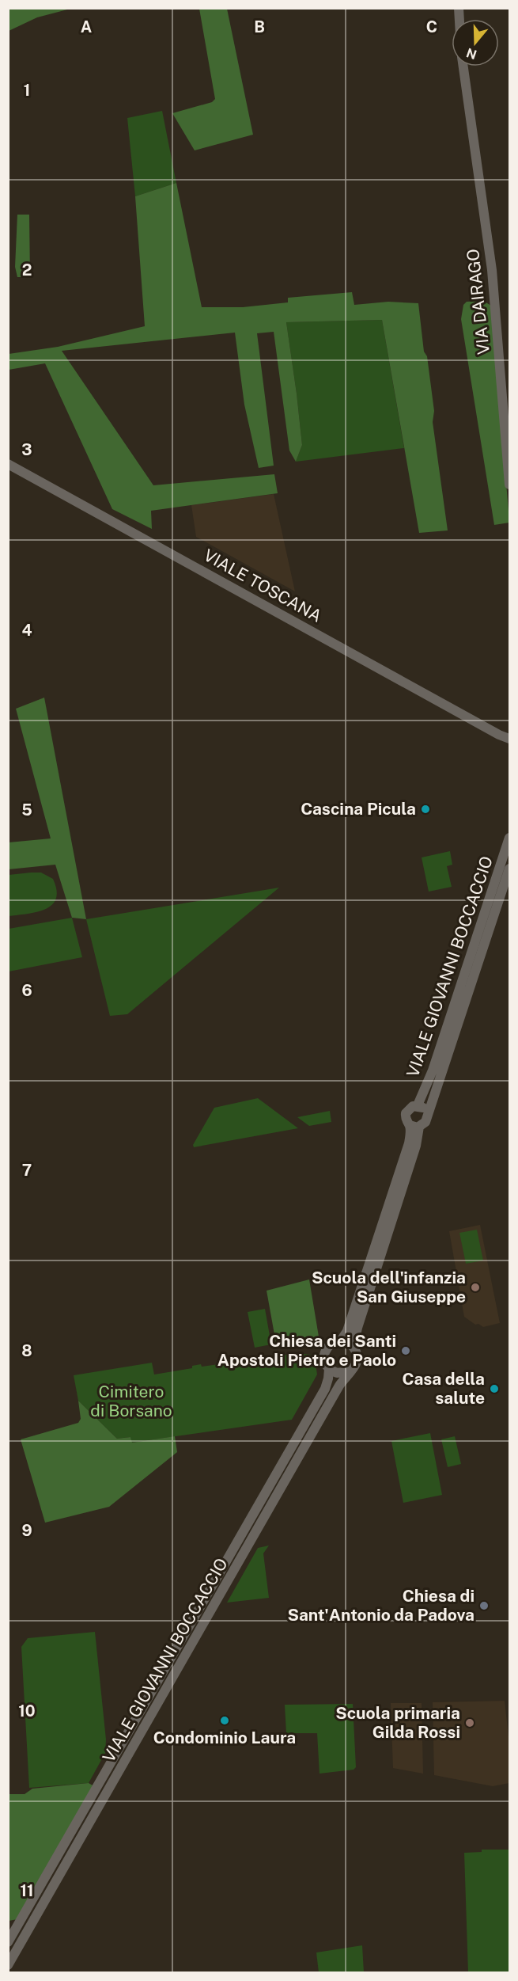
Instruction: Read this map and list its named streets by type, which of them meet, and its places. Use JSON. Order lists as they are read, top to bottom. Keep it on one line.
{"streets":{"street":["VIA DAIRAGO","VIALE TOSCANA","VIALE GIOVANNI BOCCACCIO"]},"parks":["Cimitero di Borsano"],"places":["Cascina Picula","Scuola dell'infanzia San Giuseppe","Chiesa dei Santi Apostoli Pietro e Paolo","Casa della salute","Chiesa di Sant'Antonio da Padova","Condominio Laura","Scuola primaria Gilda Rossi"],"north":"bottom","grid":{"columns":["A","B","C"],"rows":["1","2","3","4","5","6","7","8","9","10","11"]}}
